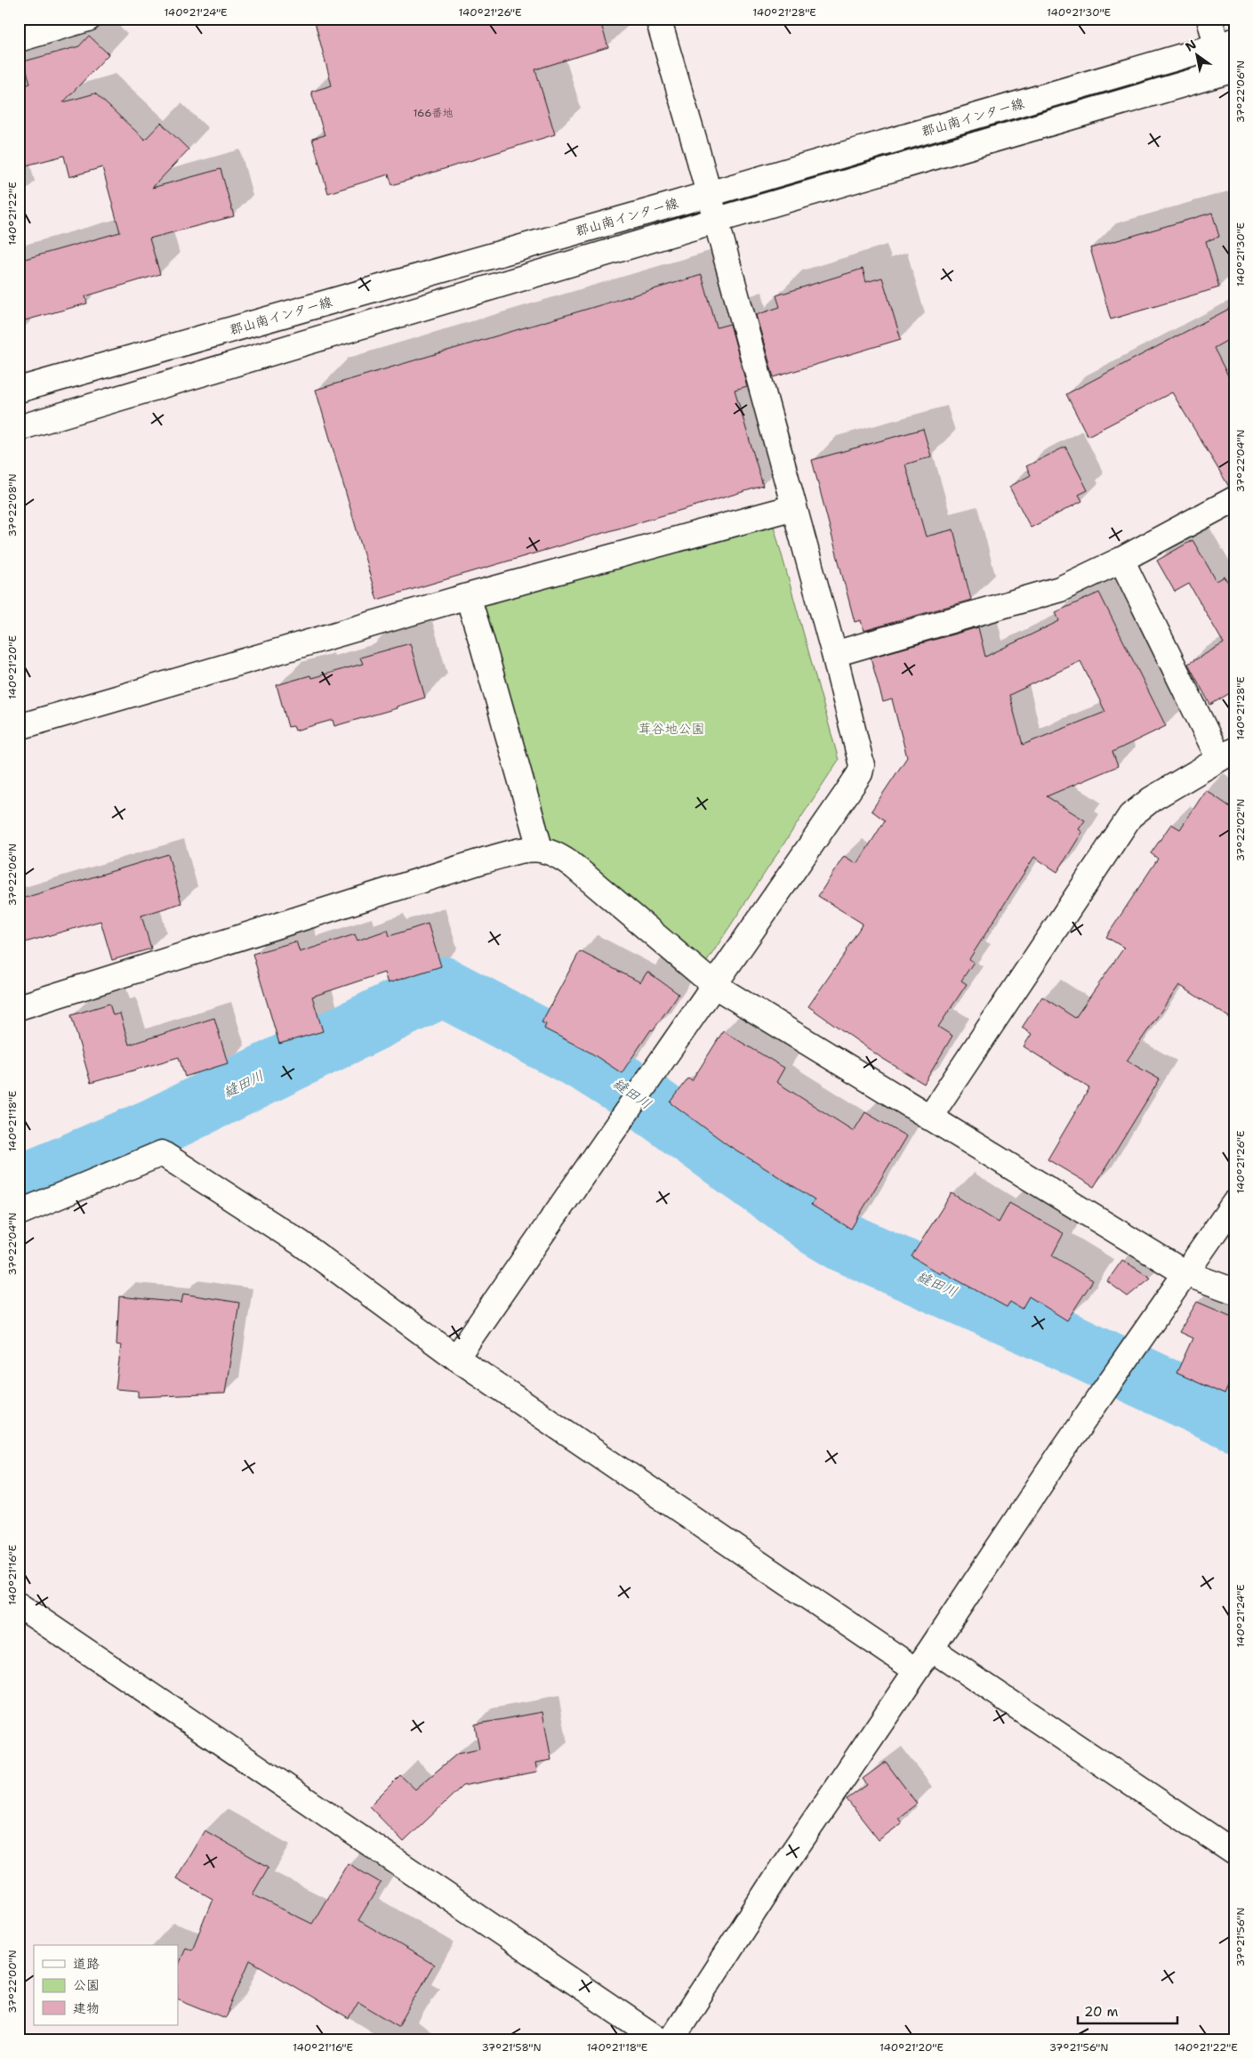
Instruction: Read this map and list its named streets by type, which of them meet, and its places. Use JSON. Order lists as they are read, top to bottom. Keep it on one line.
{"streets":{"street":["郡山南インター線"]},"water":["縫田川"],"parks":["茸谷地公園"],"house_numbers":["166番地"],"legend":["道路","公園","建物"],"scale_bar":"20 m","north":"top left","coordinates":["140°21'24\"E","140°21'26\"E","140°21'28\"E","140°21'30\"E","37°22'06\"N","140°21'22\"E","37°22'04\"N","37°22'08\"N","140°21'20\"E","37°22'02\"N","140°21'18\"E","140°21'16\"E","37°21'56\"N","37°22'00\"N","37°21'58\"N"]}
